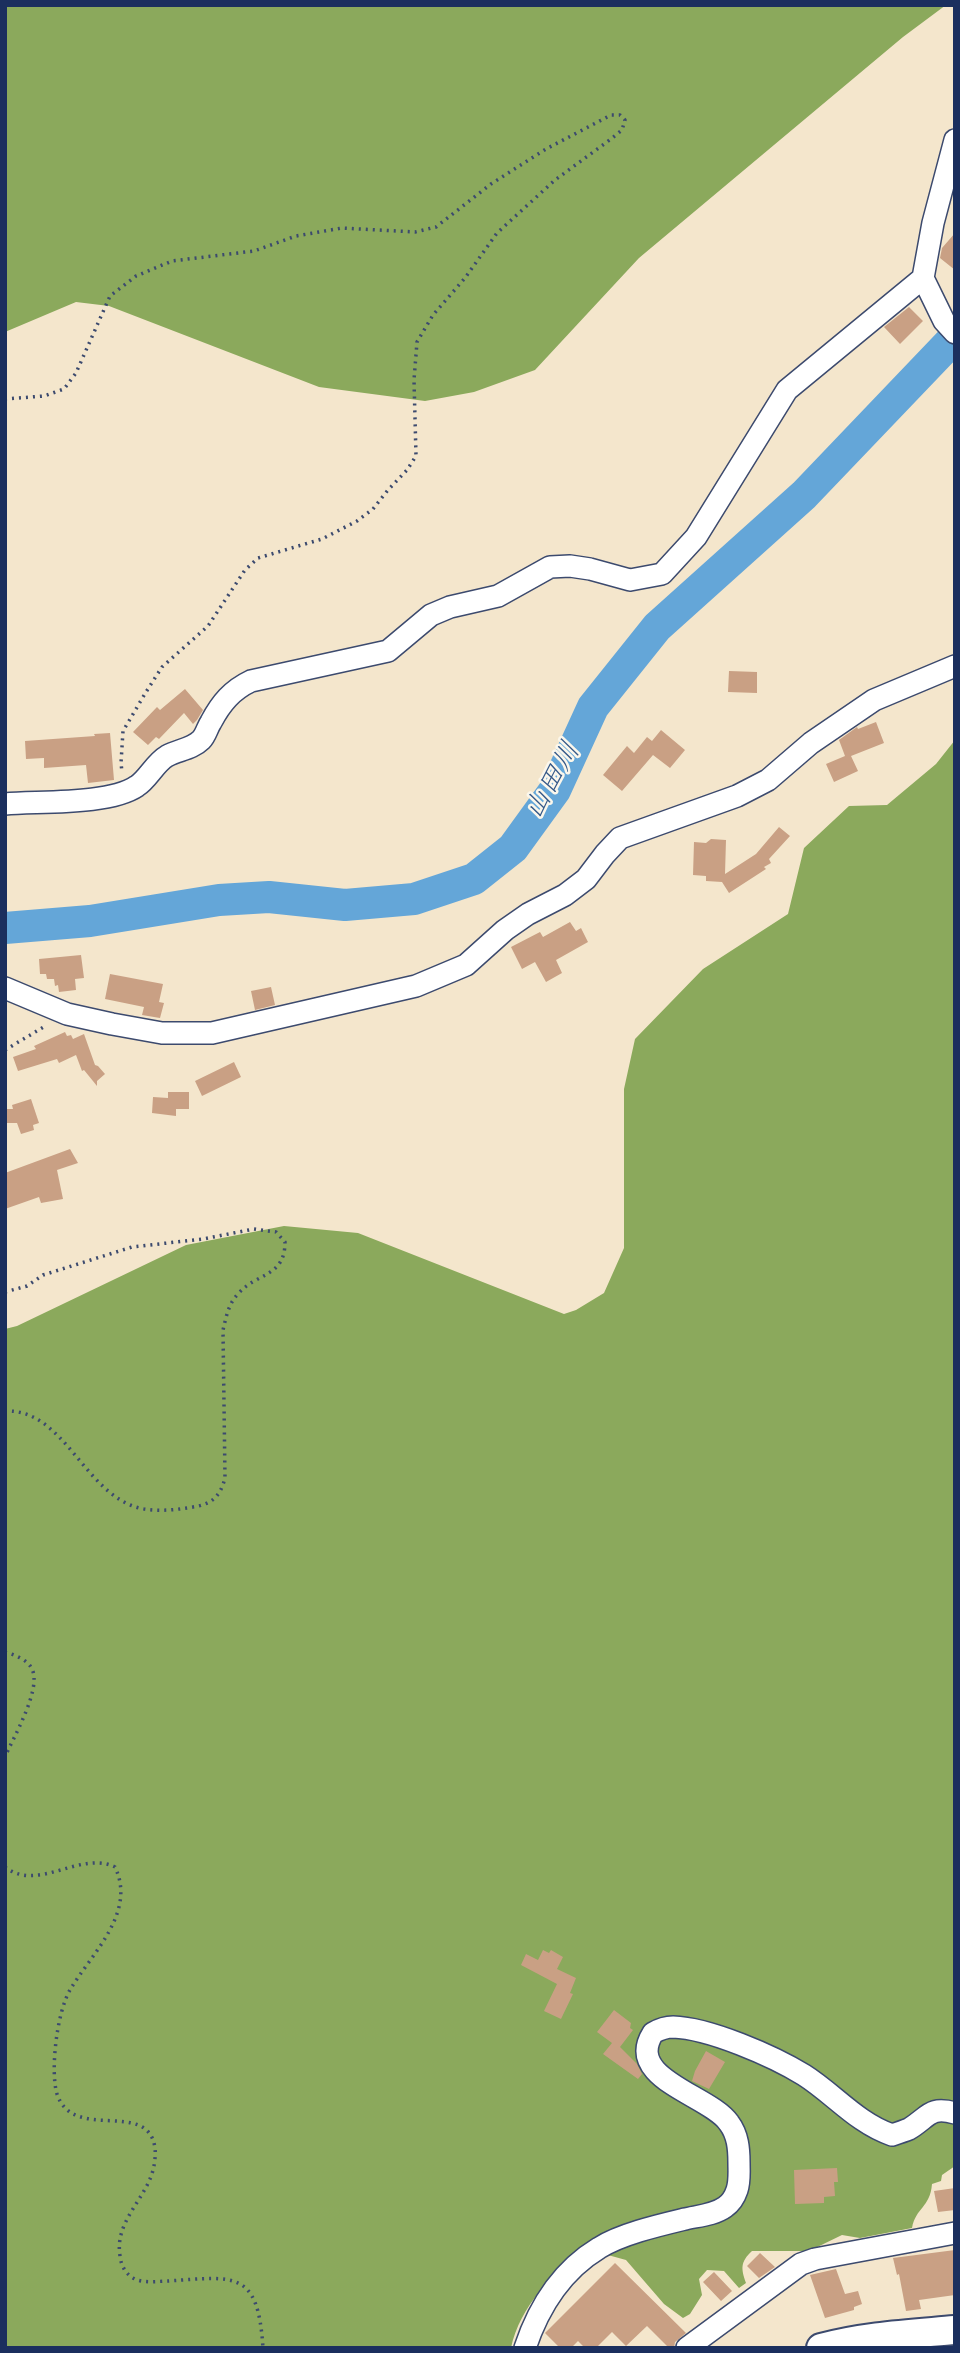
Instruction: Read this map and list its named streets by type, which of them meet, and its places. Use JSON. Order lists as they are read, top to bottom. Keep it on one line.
{"water":["山田川"]}
